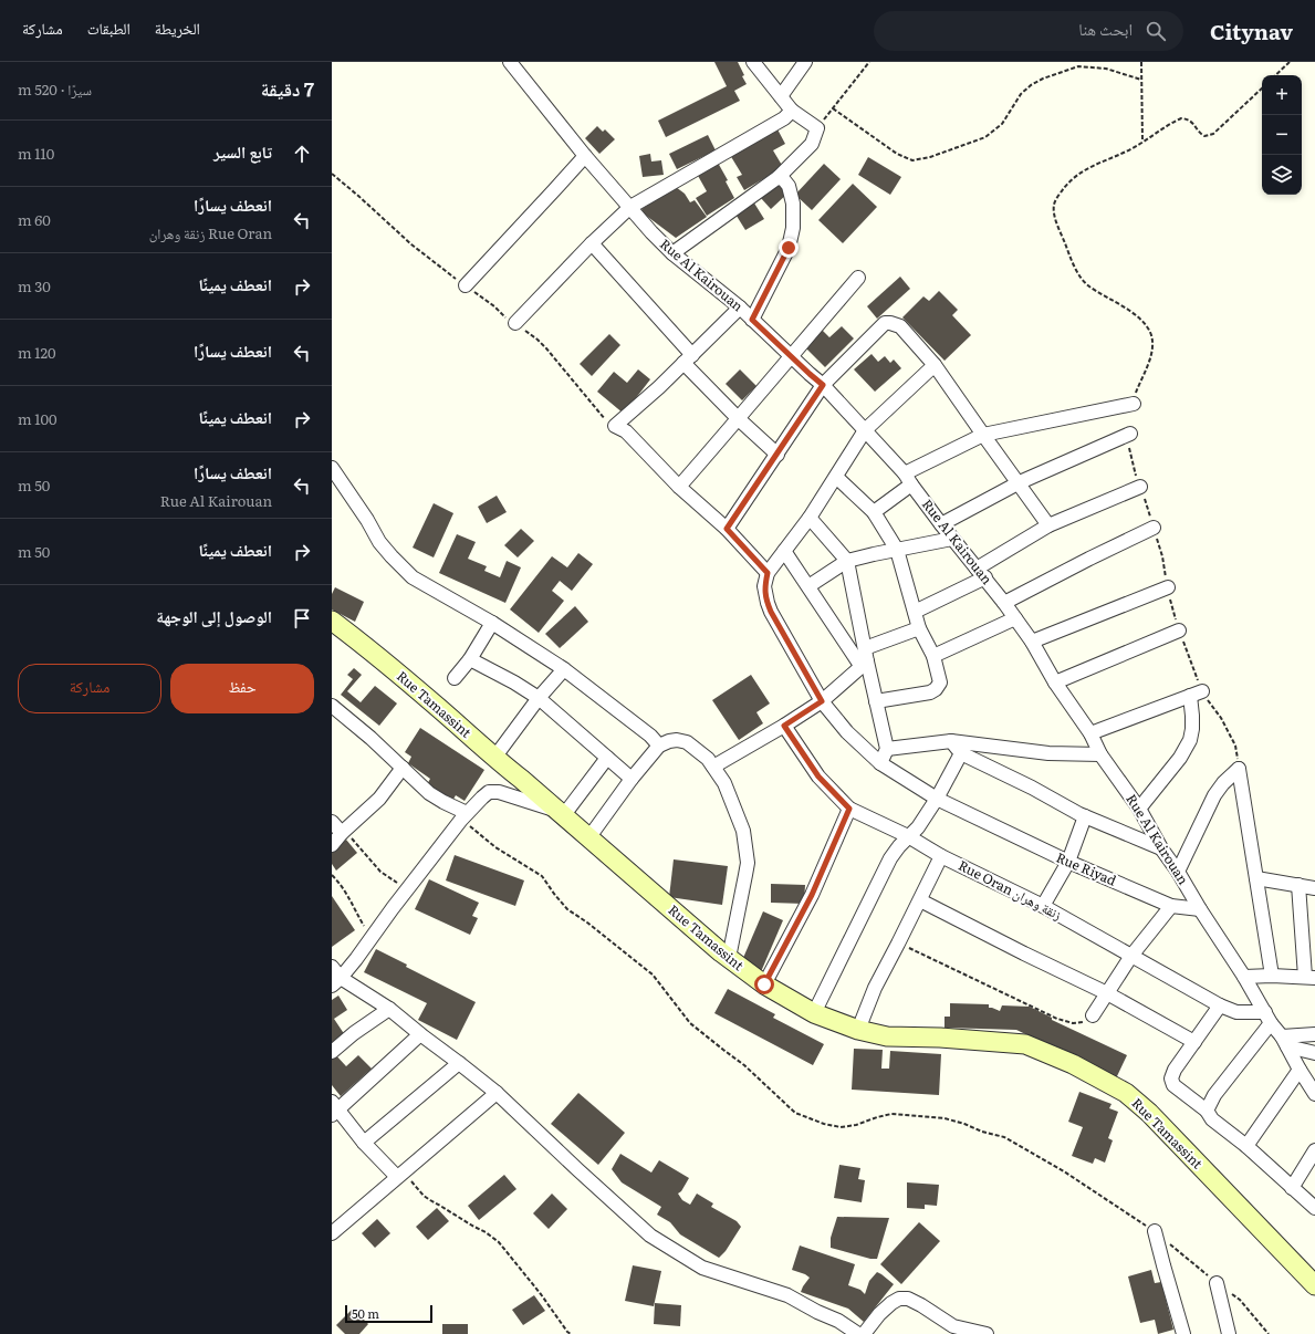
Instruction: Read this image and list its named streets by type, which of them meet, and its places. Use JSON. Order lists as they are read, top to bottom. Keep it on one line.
{"streets":{"main road":["Rue Tamassint"],"street":["Rue Al Kairouan","Rue Riyad","Rue Oran زنقة وهران"]},"crossings":[["Rue Al Kairouan","Rue Riyad"],["Rue Al Kairouan","Rue Oran زنقة وهران"]],"scale_bar":"50 m","page":{"header":"Citynav","search":"ابحث هنا","nav":["الخريطة","الطبقات","مشاركة"],"heading":["7 دقيقة","سيرًا · 520 m"],"map_buttons":["+","−"],"list":[["تابع السير","110 m"],["انعطف يسارًا","Rue Oran زنقة وهران","60 m"],["انعطف يمينًا","30 m"],["انعطف يسارًا","120 m"],["انعطف يمينًا","100 m"],["انعطف يسارًا","Rue Al Kairouan","50 m"],["انعطف يمينًا","50 m"],"الوصول إلى الوجهة"],"buttons":["حفظ","مشاركة"],"scale":"50 m"}}
